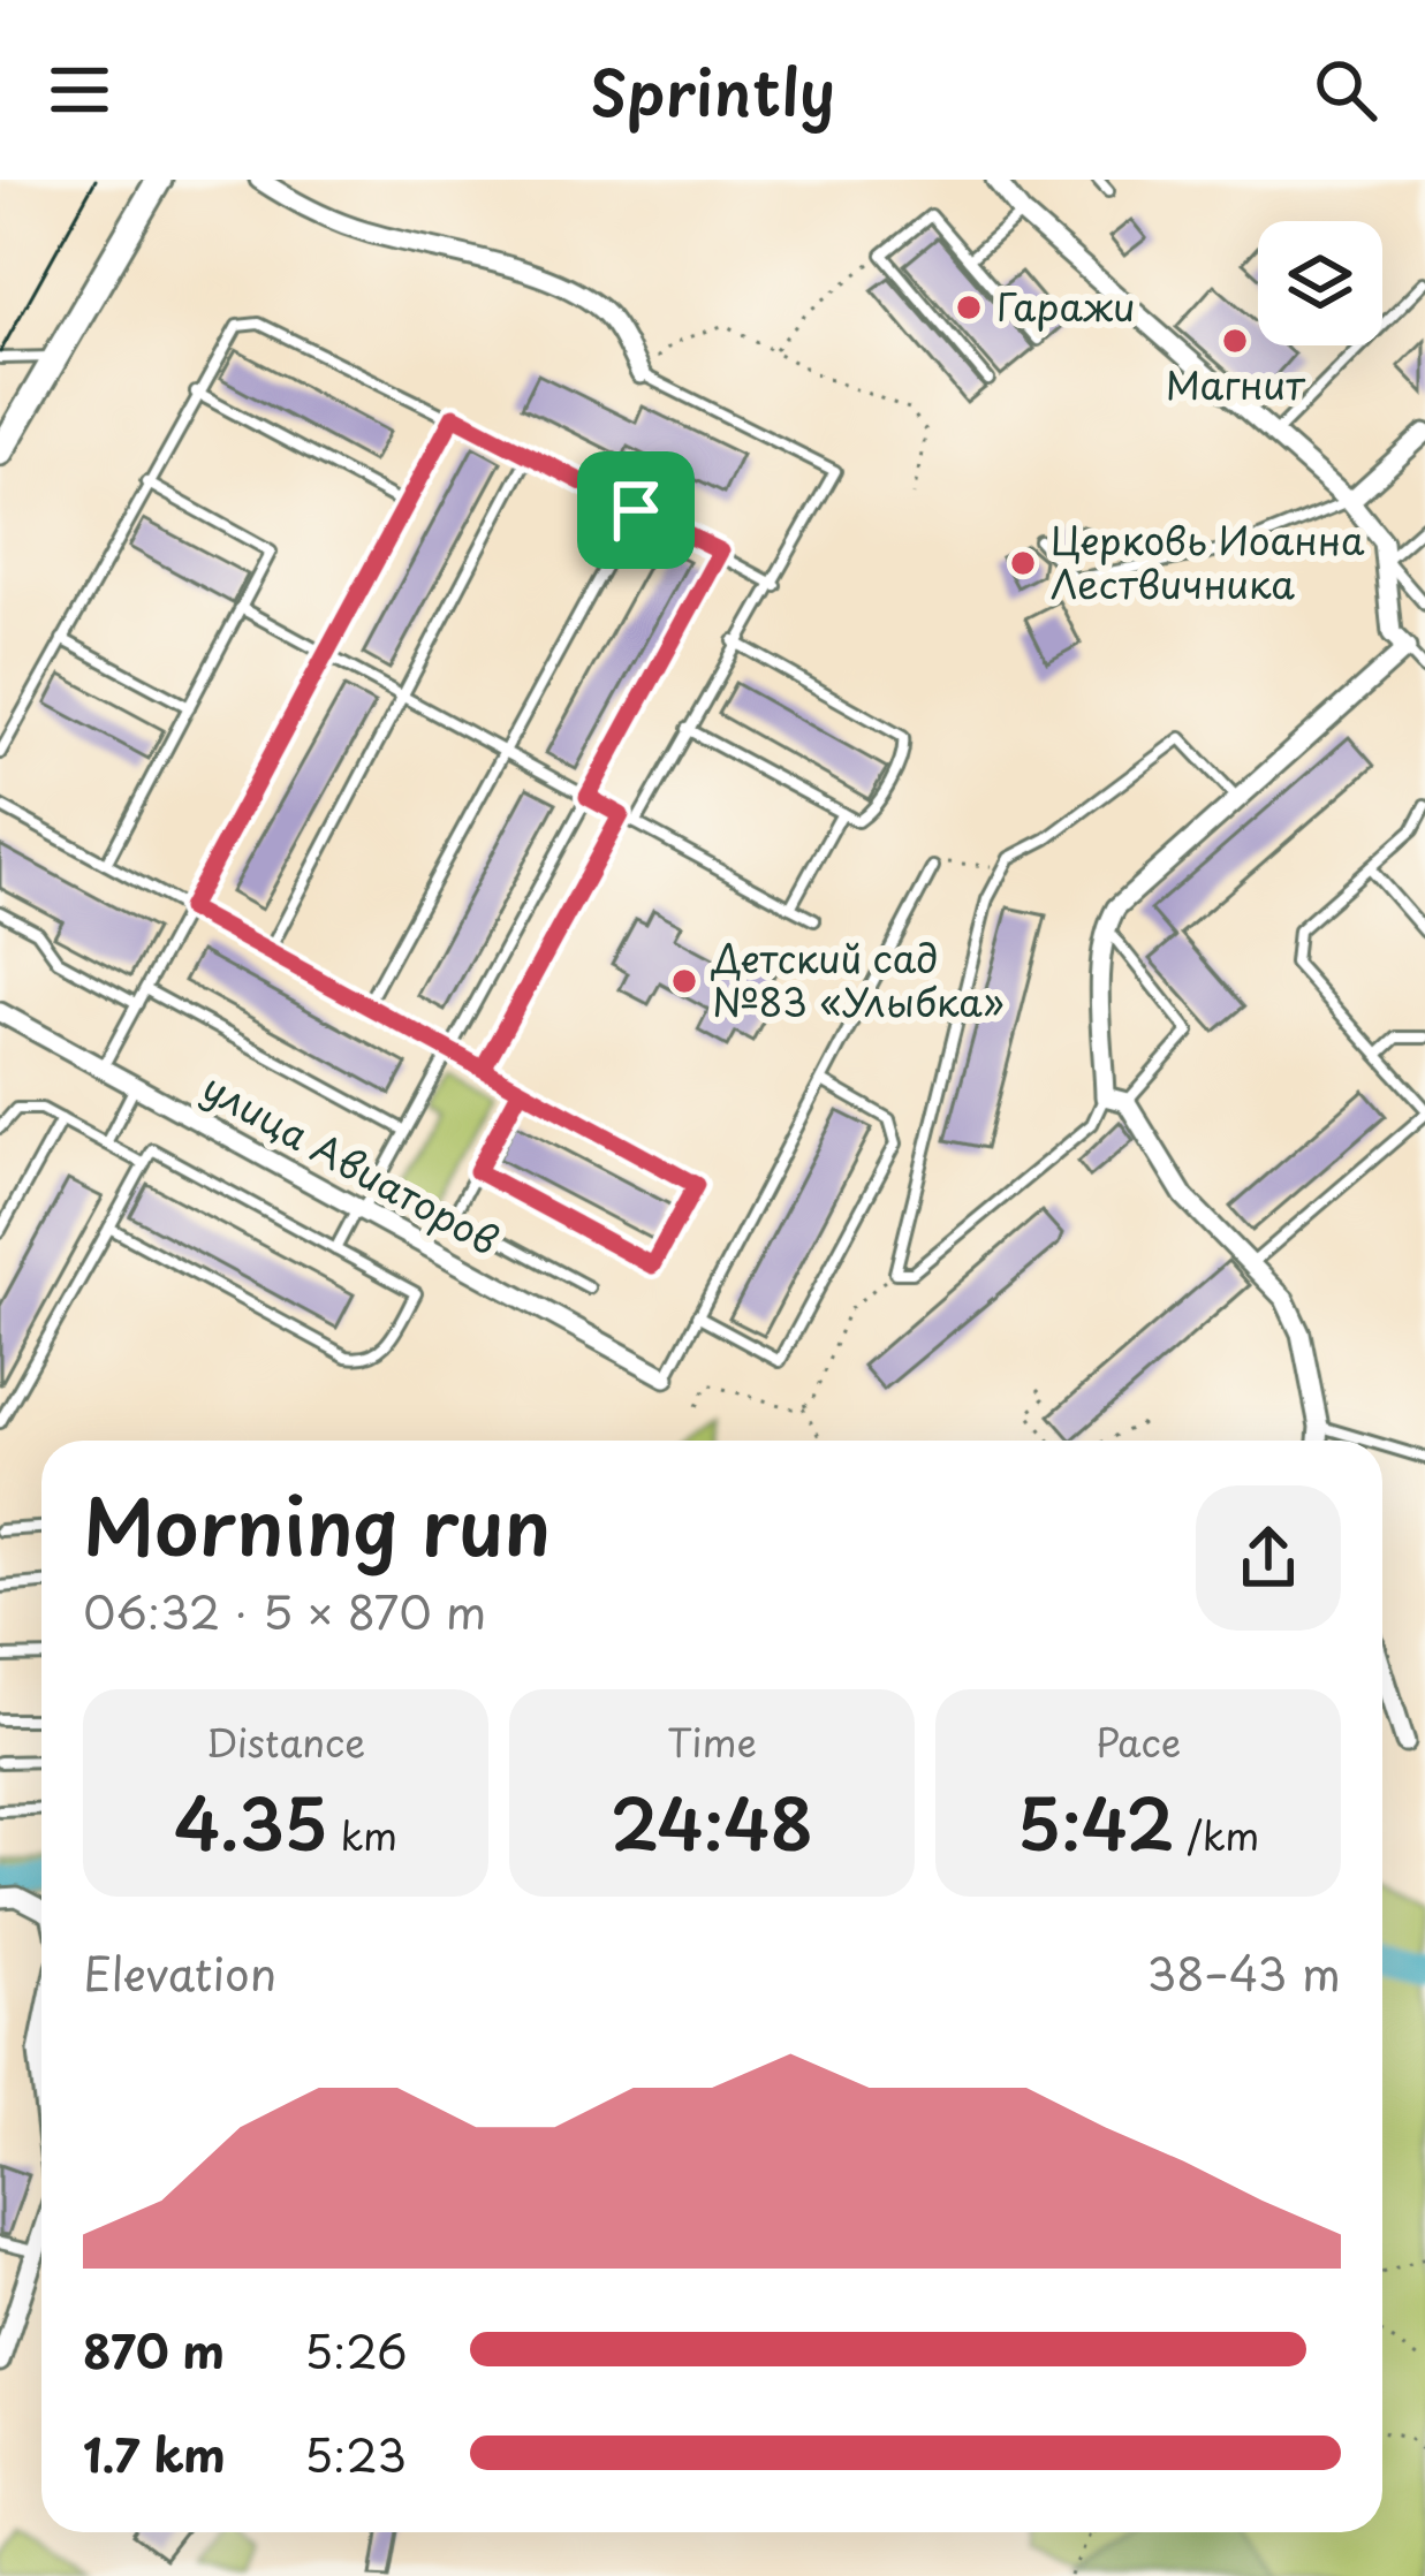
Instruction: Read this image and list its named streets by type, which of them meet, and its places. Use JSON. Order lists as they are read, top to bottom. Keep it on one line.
{"streets":{"street":["улица Авиаторов"]},"places":["Гаражи","Магнит","Церковь Иоанна Лествичника","Детский сад №83 «Улыбка»"],"page":{"header":"Sprintly","heading":["Morning run","06:32 · 5 × 870 m"],"stats":[["Distance","4.35 km"],["Time","24:48"],["Pace","5:42 /km"]],"chart":["Elevation","38–43 m"],"list":[{"name":"870 m","note":"5:26"},{"name":"1.7 km","note":"5:23"}]}}
